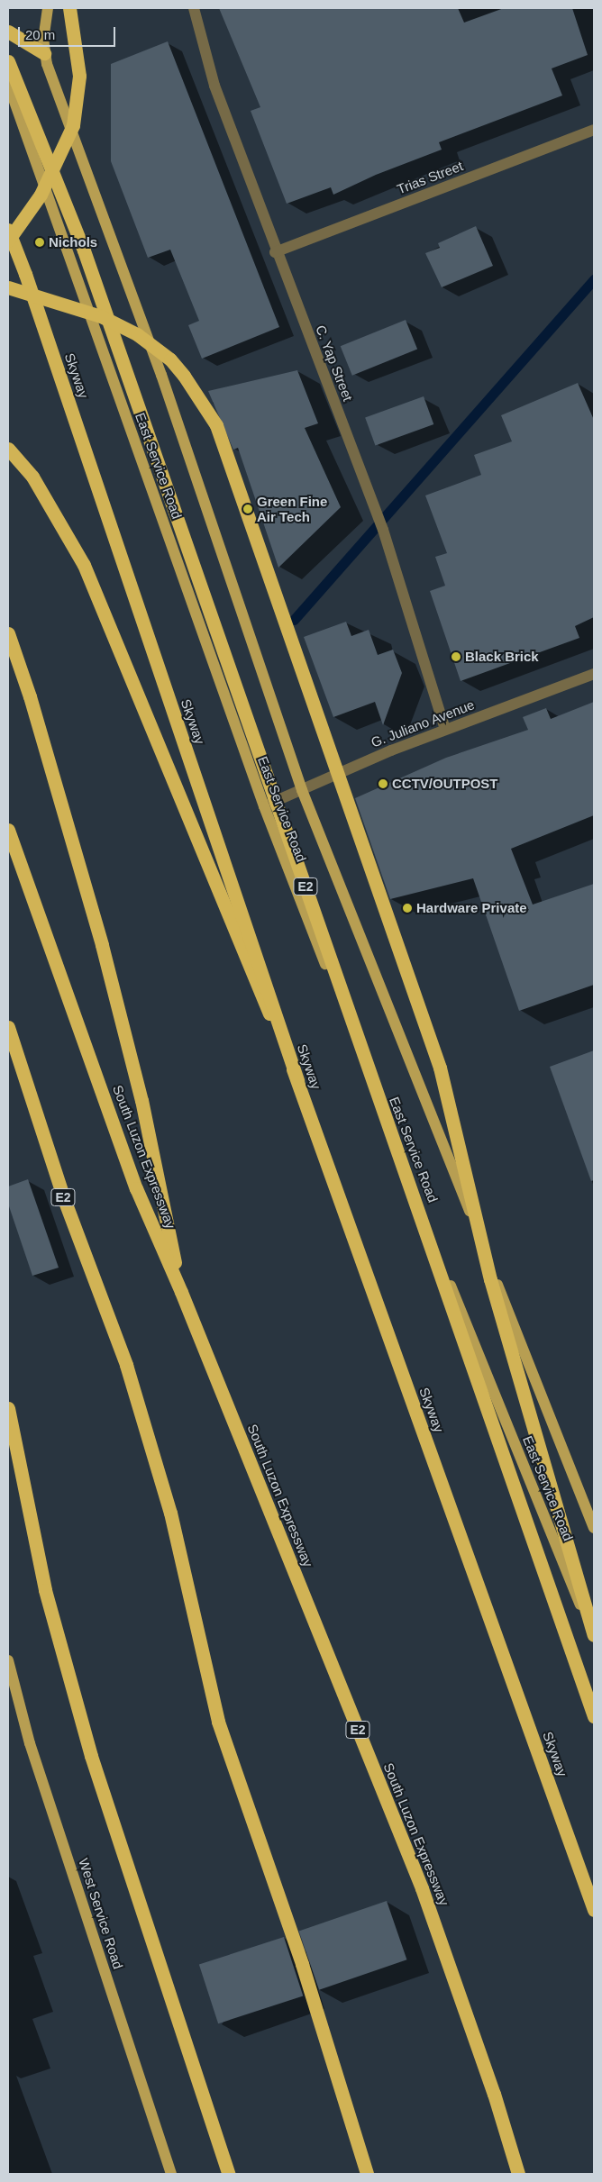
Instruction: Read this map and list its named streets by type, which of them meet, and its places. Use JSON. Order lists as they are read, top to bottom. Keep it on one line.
{"streets":{"highway":["Skyway","E2","South Luzon Expressway"],"main road":["East Service Road","West Service Road"],"street":["Trias Street","C. Yap Street","G. Juliano Avenue"]},"crossings":[["Trias Street","C. Yap Street"],["C. Yap Street","G. Juliano Avenue"],["East Service Road","G. Juliano Avenue"]],"places":["Nichols","Green Fine Air Tech","Black Brick","CCTV/OUTPOST","Hardware Private"],"scale_bar":"20 m"}
